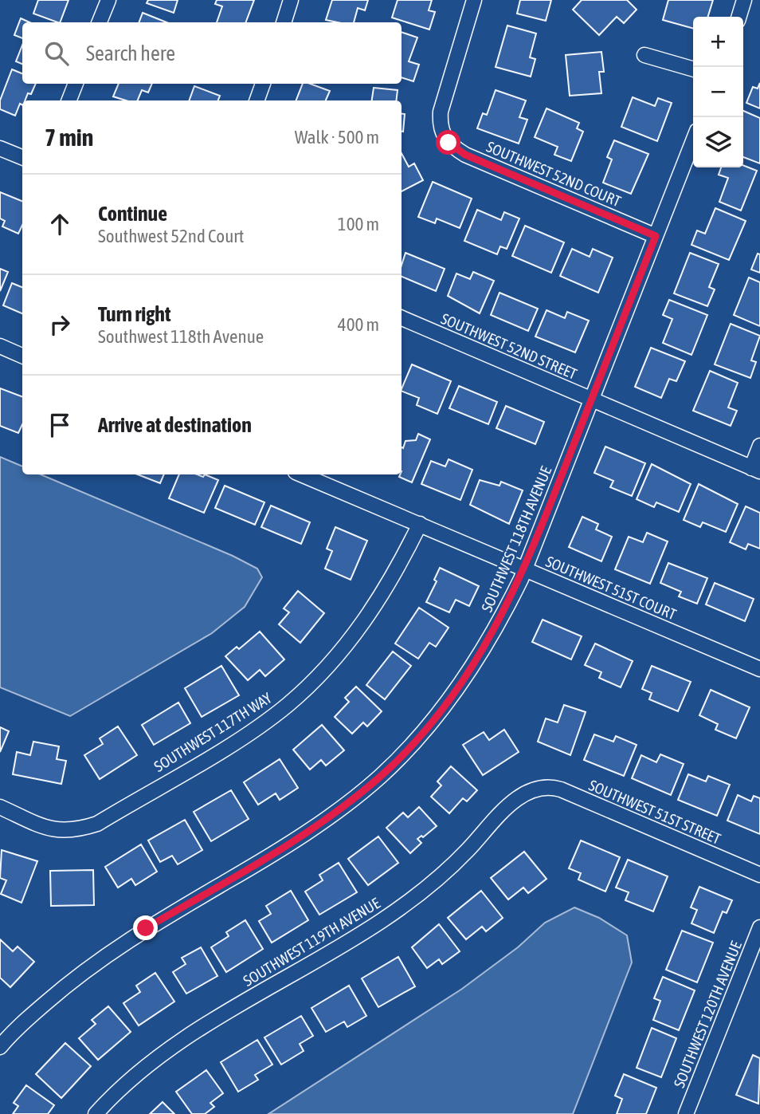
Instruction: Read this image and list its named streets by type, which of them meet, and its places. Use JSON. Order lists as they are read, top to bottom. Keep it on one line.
{"streets":{"street":["SOUTHWEST 52ND COURT","SOUTHWEST 52ND STREET","SOUTHWEST 118TH AVENUE","SOUTHWEST 51ST COURT","SOUTHWEST 117TH WAY","SOUTHWEST 51ST STREET","SOUTHWEST 119TH AVENUE","SOUTHWEST 120TH AVENUE"]},"crossings":[["SOUTHWEST 52ND COURT","SOUTHWEST 118TH AVENUE"],["SOUTHWEST 52ND STREET","SOUTHWEST 118TH AVENUE"],["SOUTHWEST 118TH AVENUE","SOUTHWEST 51ST COURT"],["SOUTHWEST 51ST COURT","SOUTHWEST 117TH WAY"],["SOUTHWEST 51ST STREET","SOUTHWEST 119TH AVENUE"]],"page":{"map_buttons":["+","−"],"search":"Search here","heading":["7 min","Walk · 500 m"],"list":[["Continue","Southwest 52nd Court","100 m"],["Turn right","Southwest 118th Avenue","400 m"],"Arrive at destination"]}}
